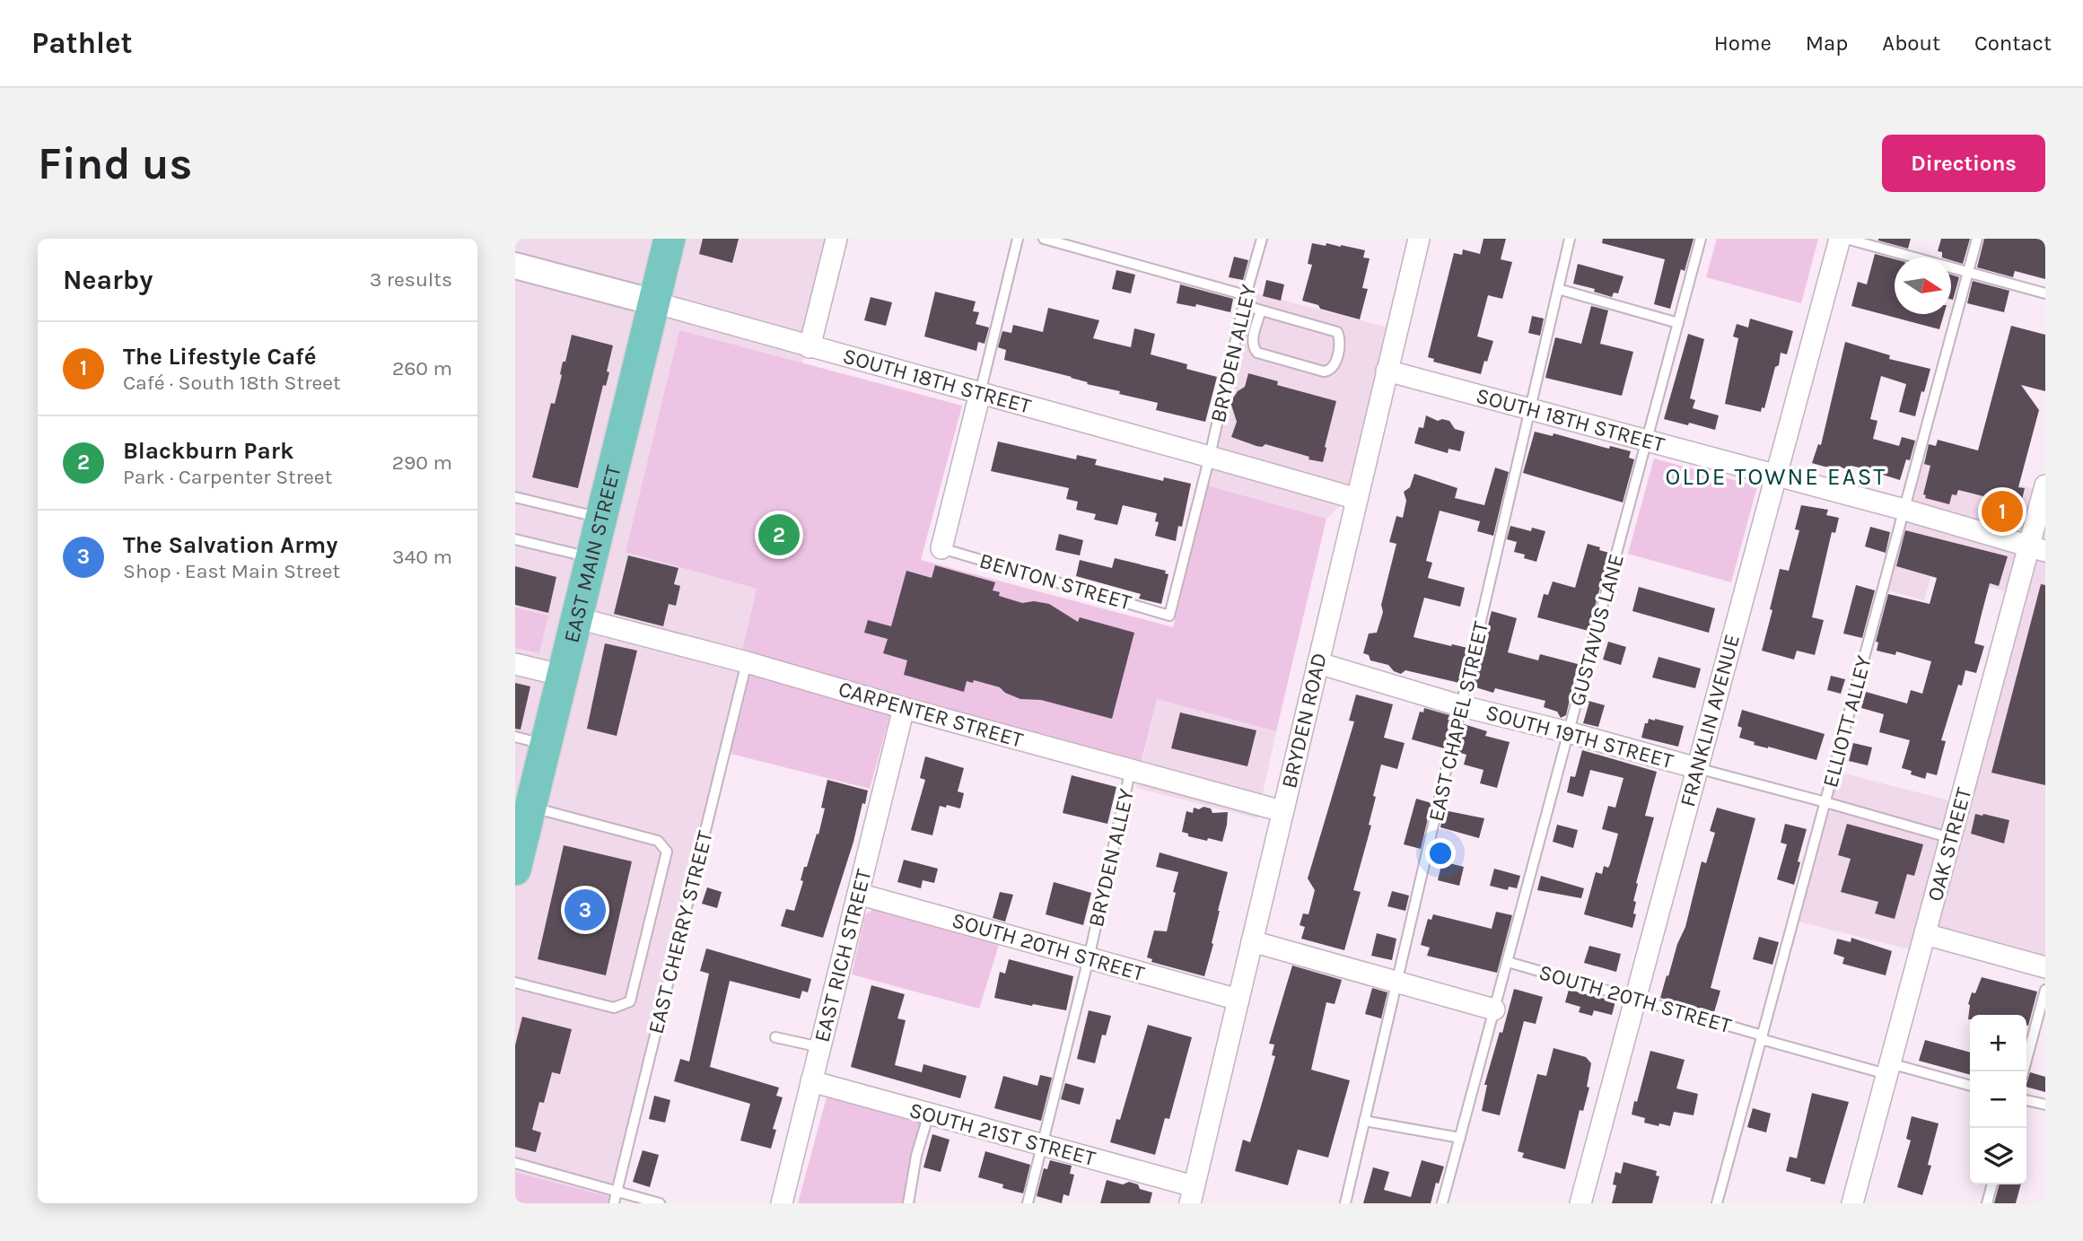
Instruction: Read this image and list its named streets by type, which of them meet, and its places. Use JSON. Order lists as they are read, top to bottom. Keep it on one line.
{"streets":{"main road":["EAST MAIN STREET"],"street":["SOUTH 18TH STREET","CARPENTER STREET","BRYDEN ROAD","FRANKLIN AVENUE","SOUTH 19TH STREET","OAK STREET","SOUTH 20TH STREET","EAST RICH STREET","SOUTH 21ST STREET"],"lane":["BRYDEN ALLEY","BENTON STREET","GUSTAVUS LANE","EAST CHAPEL STREET","ELLIOTT ALLEY","EAST CHERRY STREET"]},"crossings":[["BRYDEN ALLEY","SOUTH 18TH STREET"],["BRYDEN ALLEY","BENTON STREET"],["BRYDEN ALLEY","CARPENTER STREET"],["BRYDEN ALLEY","SOUTH 20TH STREET"],["BRYDEN ALLEY","SOUTH 21ST STREET"],["SOUTH 18TH STREET","EAST MAIN STREET"],["SOUTH 18TH STREET","GUSTAVUS LANE"],["SOUTH 18TH STREET","BRYDEN ROAD"],["SOUTH 18TH STREET","FRANKLIN AVENUE"],["SOUTH 18TH STREET","EAST CHAPEL STREET"],["SOUTH 18TH STREET","ELLIOTT ALLEY"],["SOUTH 18TH STREET","OAK STREET"],["EAST MAIN STREET","CARPENTER STREET"],["GUSTAVUS LANE","SOUTH 19TH STREET"],["GUSTAVUS LANE","SOUTH 20TH STREET"],["CARPENTER STREET","BRYDEN ROAD"],["CARPENTER STREET","EAST CHERRY STREET"],["CARPENTER STREET","EAST RICH STREET"],["BRYDEN ROAD","SOUTH 19TH STREET"],["BRYDEN ROAD","SOUTH 20TH STREET"],["BRYDEN ROAD","SOUTH 21ST STREET"],["FRANKLIN AVENUE","SOUTH 19TH STREET"],["FRANKLIN AVENUE","SOUTH 20TH STREET"],["EAST CHAPEL STREET","SOUTH 19TH STREET"],["ELLIOTT ALLEY","SOUTH 19TH STREET"],["ELLIOTT ALLEY","SOUTH 20TH STREET"],["SOUTH 19TH STREET","OAK STREET"],["OAK STREET","SOUTH 20TH STREET"],["SOUTH 20TH STREET","EAST RICH STREET"],["EAST RICH STREET","SOUTH 21ST STREET"]],"districts":["OLDE TOWNE EAST"],"north":"right","page":{"header":"Pathlet","nav":["Home","Map","About","Contact"],"buttons":"Directions","title":"Find us","heading":["Nearby","3 results"],"list":[{"mark":"1","name":"The Lifestyle Café","note":"Café · South 18th Street","value":"260 m"},{"mark":"2","name":"Blackburn Park","note":"Park · Carpenter Street","value":"290 m"},{"mark":"3","name":"The Salvation Army","note":"Shop · East Main Street","value":"340 m"}],"pins":["1","2","3"],"map_buttons":["+","−"]}}
